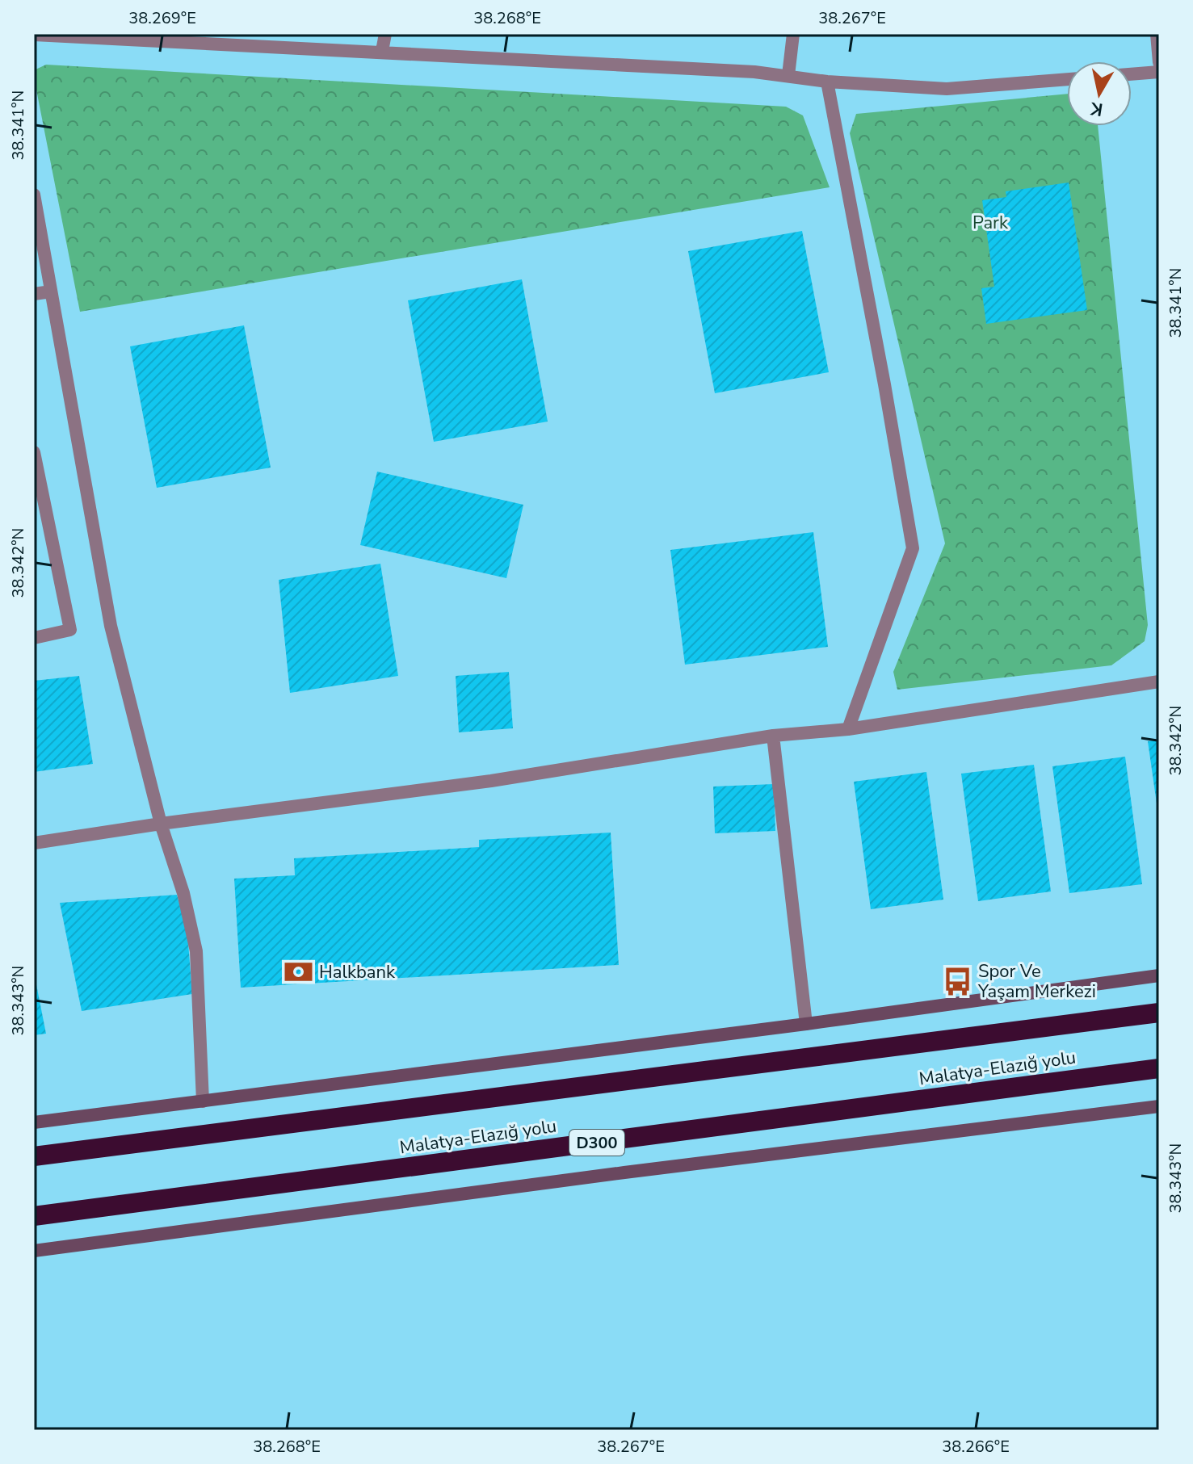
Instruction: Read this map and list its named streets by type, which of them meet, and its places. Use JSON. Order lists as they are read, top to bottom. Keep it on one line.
{"streets":{"highway":["Malatya-Elazığ yolu","D300"]},"parks":["Park"],"places":{"bank":["Halkbank"],"bus stop":["Spor Ve Yaşam Merkezi"]},"north":"bottom","coordinates":["38.269°E","38.268°E","38.267°E","38.341°N","38.342°N","38.343°N","38.266°E"]}
